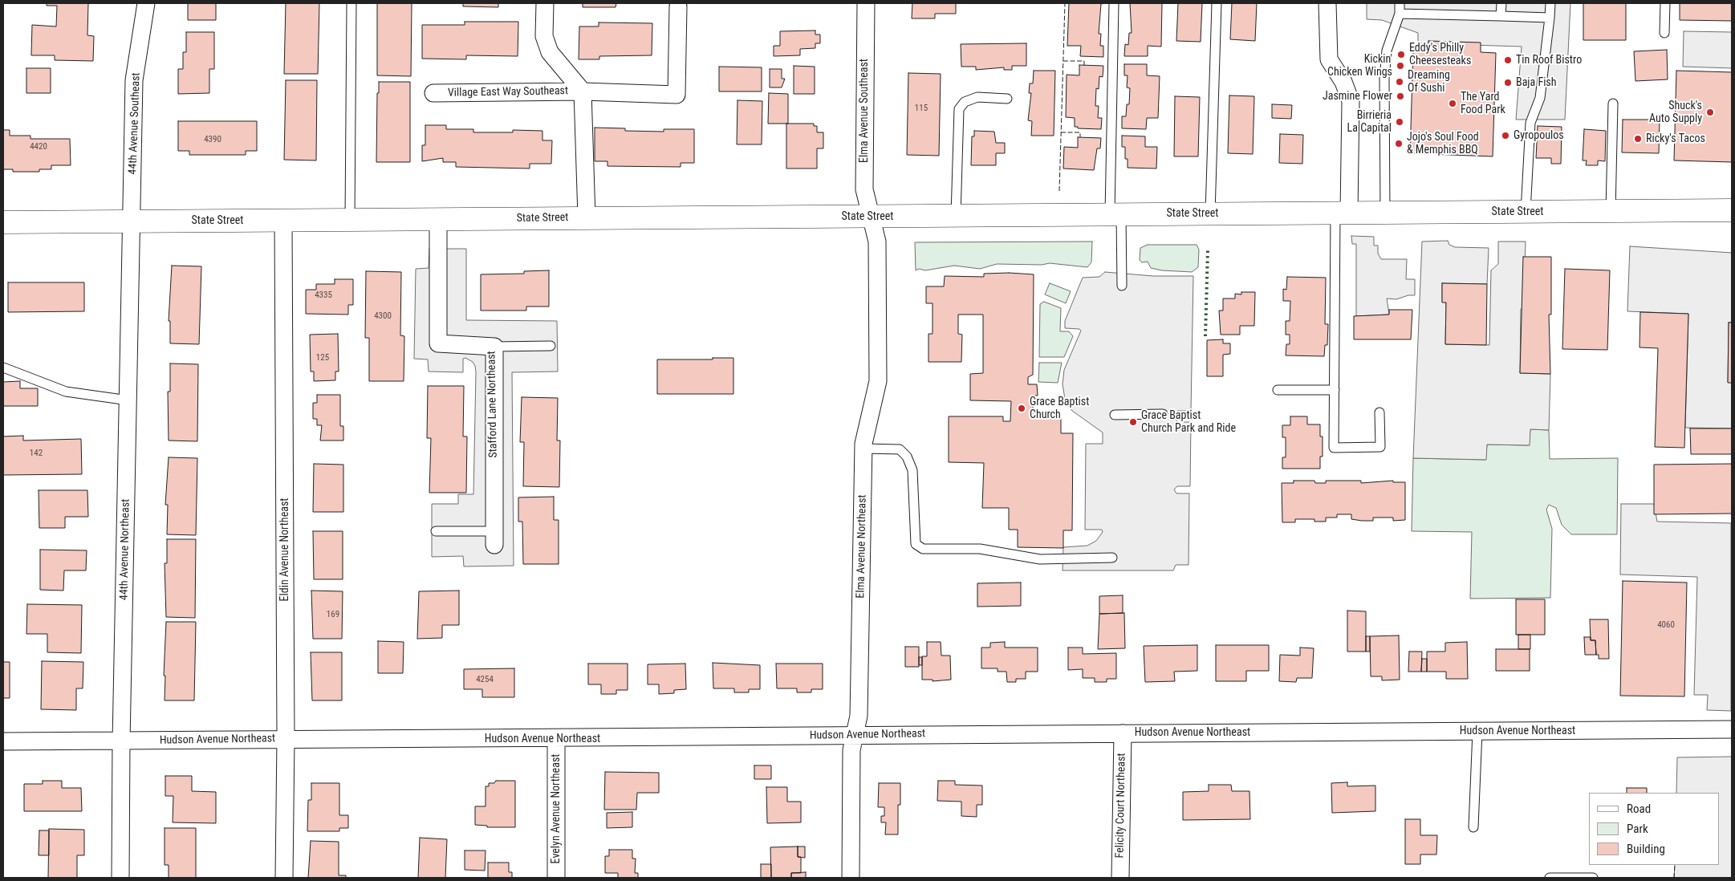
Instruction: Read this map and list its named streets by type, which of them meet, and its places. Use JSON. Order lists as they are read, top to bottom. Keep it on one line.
{"streets":{"main road":["State Street"],"street":["Village East Way Southeast","Elma Avenue Southeast","44th Avenue Southeast","Stafford Lane Northeast","Elma Avenue Northeast","44th Avenue Northeast","Eldin Avenue Northeast","Hudson Avenue Northeast","Felicity Court Northeast","Evelyn Avenue Northeast"]},"crossings":[["Village East Way Southeast","State Street"],["Elma Avenue Southeast","State Street"],["Elma Avenue Southeast","Elma Avenue Northeast"],["44th Avenue Southeast","State Street"],["44th Avenue Southeast","44th Avenue Northeast"],["State Street","Stafford Lane Northeast"],["State Street","Elma Avenue Northeast"],["State Street","44th Avenue Northeast"],["State Street","Eldin Avenue Northeast"],["Elma Avenue Northeast","Hudson Avenue Northeast"],["44th Avenue Northeast","Hudson Avenue Northeast"],["Eldin Avenue Northeast","Hudson Avenue Northeast"],["Hudson Avenue Northeast","Felicity Court Northeast"],["Hudson Avenue Northeast","Evelyn Avenue Northeast"]],"places":["Eddy's Philly Cheesesteaks","Tin Roof Bistro","Kickin' Chicken Wings","Dreaming Of Sushi","Baja Fish","Jasmine Flower","The Yard Food Park","Shuck's Auto Supply","Birrieria La Capital","Gyropoulos","Ricky's Tacos","Jojo's Soul Food & Memphis BBQ","Grace Baptist Church","Grace Baptist Church Park and Ride"],"house_numbers":["115","4390","4420","4335","4300","125","142","169","4060","4254"],"legend":["Road","Park","Building"]}
